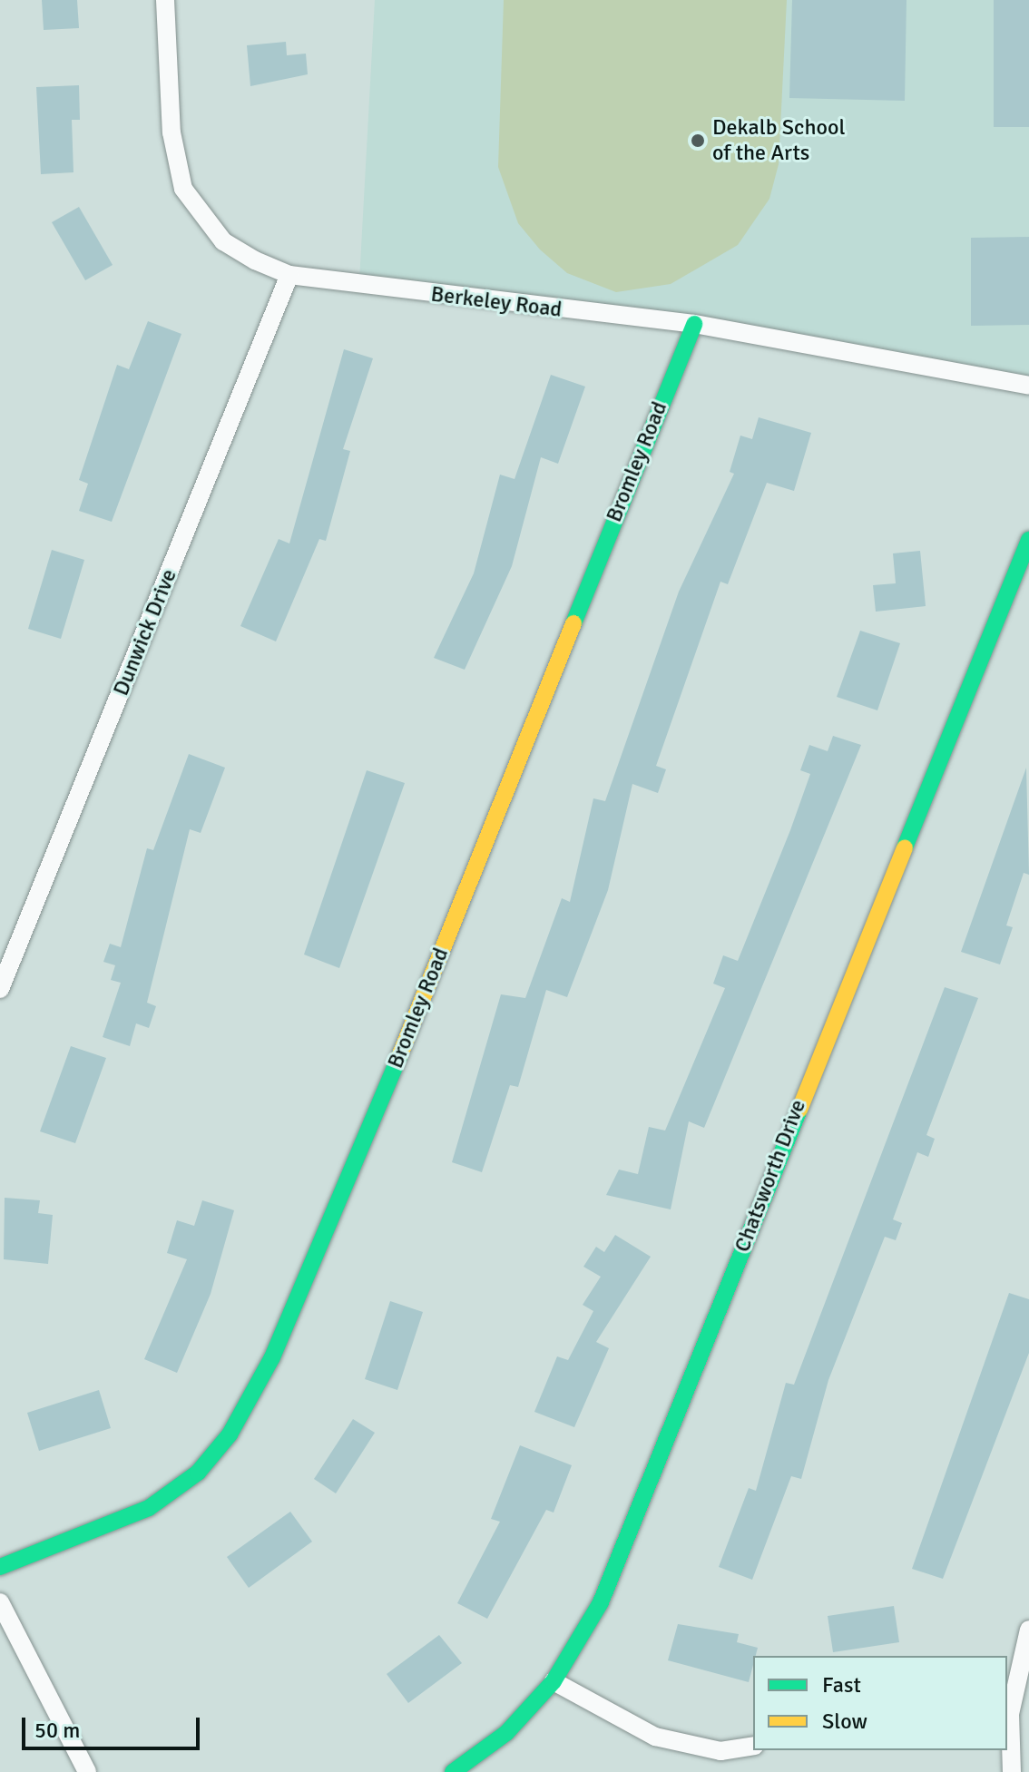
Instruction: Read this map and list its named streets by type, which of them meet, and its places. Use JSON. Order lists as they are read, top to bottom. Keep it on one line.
{"streets":{"street":["Berkeley Road","Bromley Road","Dunwick Drive","Chatsworth Drive"]},"crossings":[["Berkeley Road","Bromley Road"],["Berkeley Road","Dunwick Drive"]],"places":["Dekalb School of the Arts"],"legend":["Fast","Slow"],"scale_bar":"50 m"}
